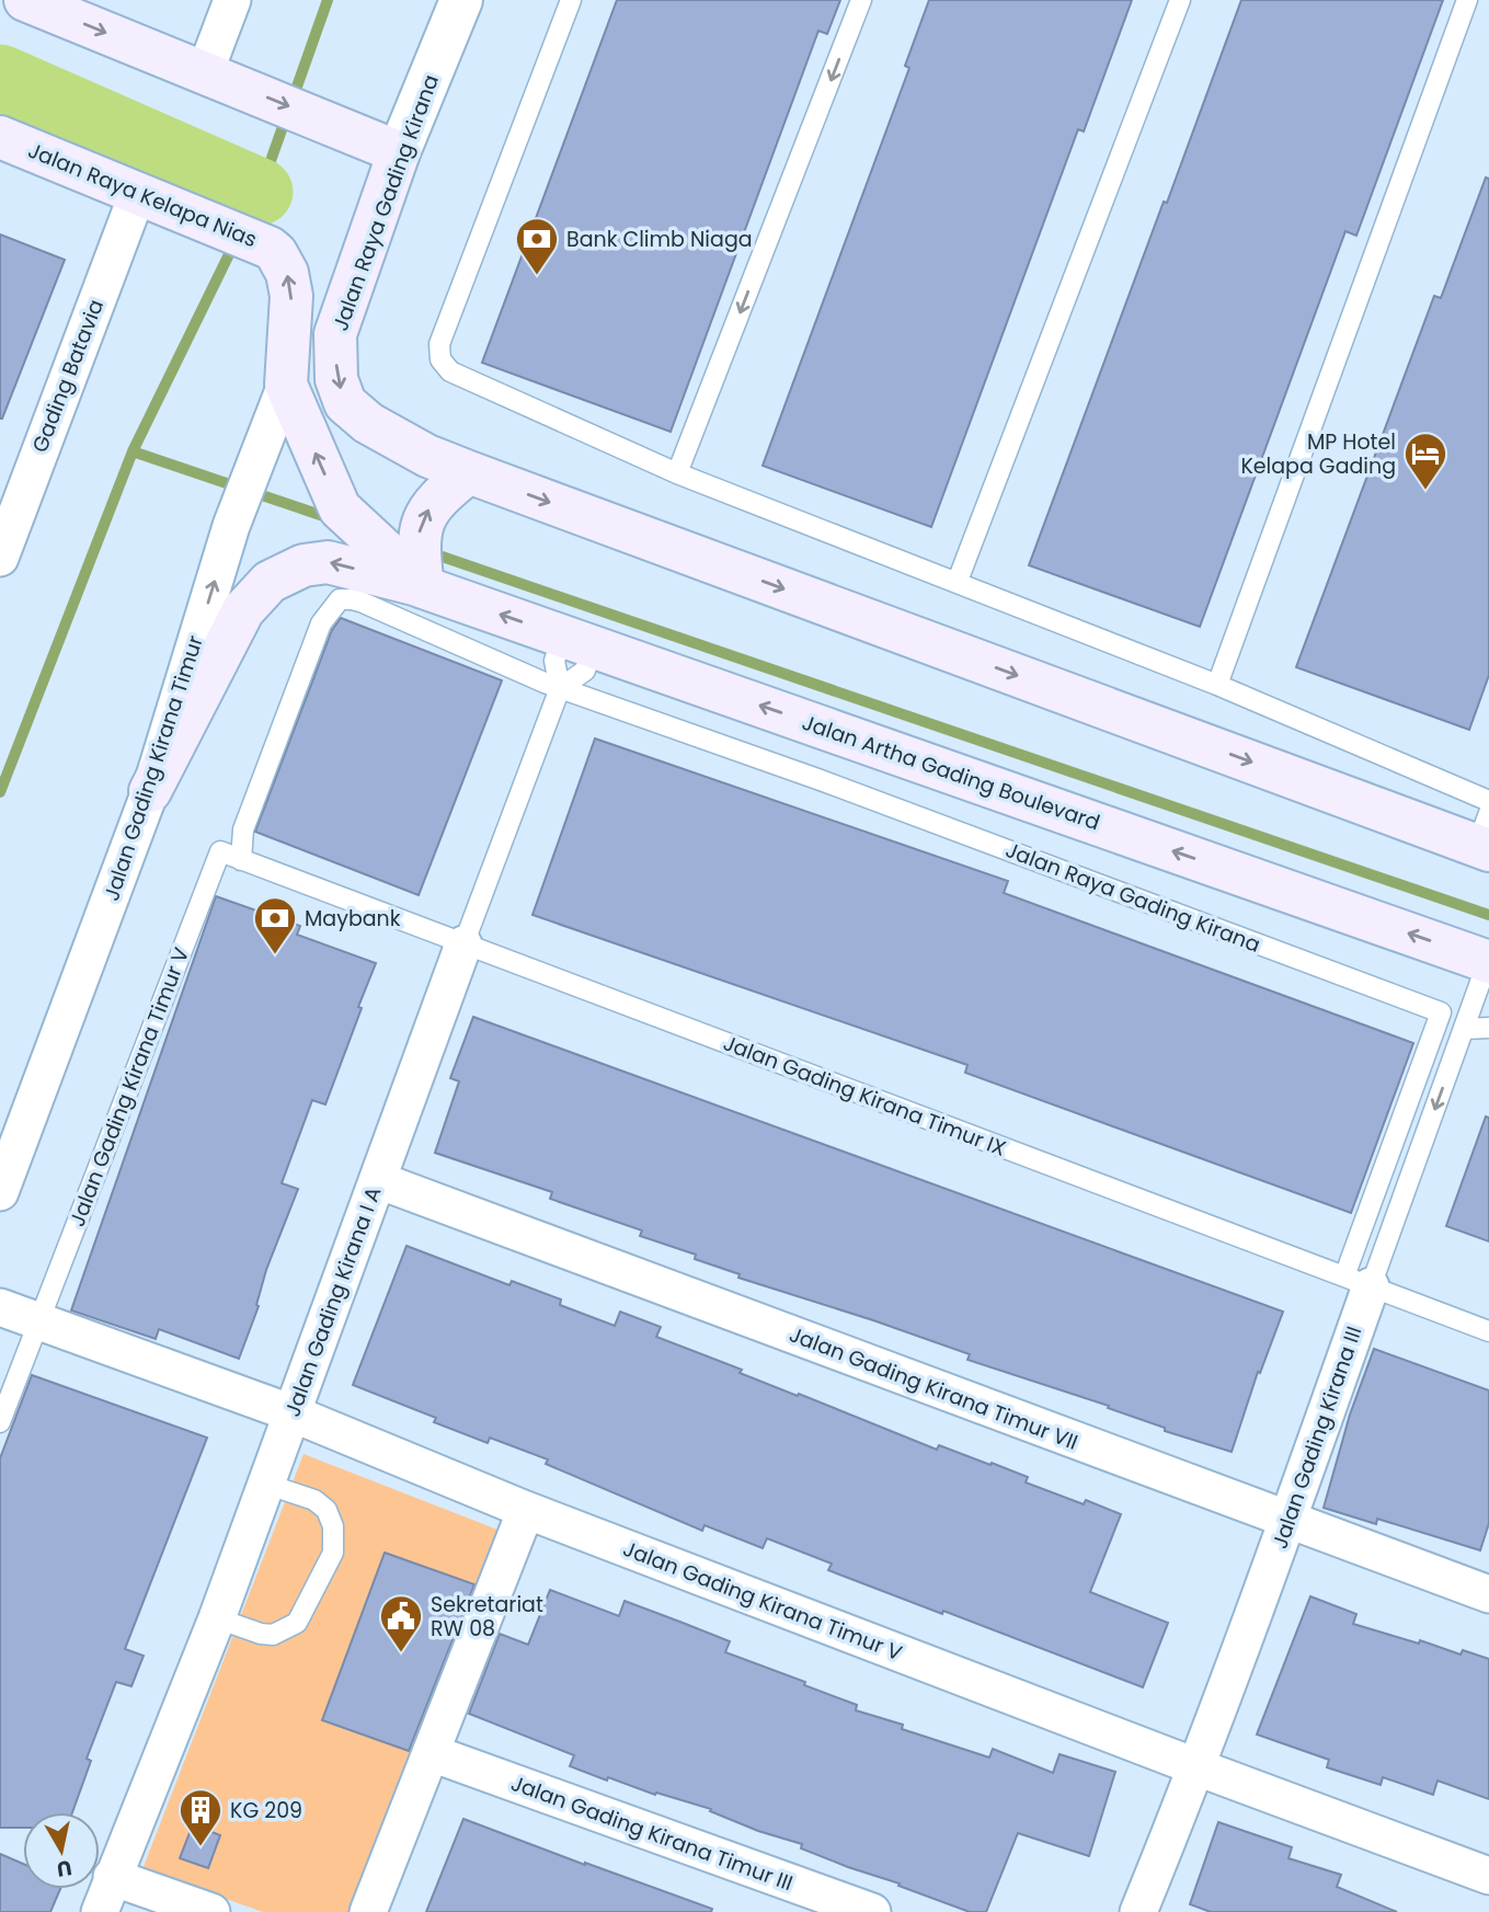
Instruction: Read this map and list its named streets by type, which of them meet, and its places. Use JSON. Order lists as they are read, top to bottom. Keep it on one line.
{"streets":{"main road":["Jalan Raya Kelapa Nias","Jalan Raya Gading Kirana","Jalan Artha Gading Boulevard"],"street":["Gading Batavia","Jalan Gading Kirana Timur","Jalan Gading Kirana Timur V","Jalan Gading Kirana I A","Jalan Gading Kirana Timur VII","Jalan Gading Kirana III","Jalan Gading Kirana Timur III"],"lane":["Jalan Gading Kirana Timur IX"]},"crossings":[["Jalan Raya Kelapa Nias","Gading Batavia"],["Jalan Raya Kelapa Nias","Jalan Gading Kirana Timur"],["Jalan Raya Kelapa Nias","Jalan Artha Gading Boulevard"],["Jalan Raya Gading Kirana","Jalan Gading Kirana Timur IX"],["Jalan Raya Gading Kirana","Jalan Gading Kirana I A"],["Jalan Raya Gading Kirana","Jalan Gading Kirana III"],["Jalan Gading Kirana Timur","Jalan Artha Gading Boulevard"],["Jalan Artha Gading Boulevard","Jalan Gading Kirana III"],["Jalan Gading Kirana Timur V","Jalan Gading Kirana Timur IX"],["Jalan Gading Kirana Timur V","Jalan Gading Kirana I A"],["Jalan Gading Kirana Timur V","Jalan Gading Kirana III"],["Jalan Gading Kirana Timur IX","Jalan Gading Kirana I A"],["Jalan Gading Kirana Timur IX","Jalan Gading Kirana III"],["Jalan Gading Kirana I A","Jalan Gading Kirana Timur VII"],["Jalan Gading Kirana Timur VII","Jalan Gading Kirana III"]],"one_way":["Jalan Raya Kelapa Nias","Jalan Gading Kirana Timur"],"places":{"bank":["Bank Climb Niaga","Maybank"],"hotel":["MP Hotel Kelapa Gading"],"public building":["Sekretariat RW 08"],"building":["KG 209"]},"north":"bottom"}
